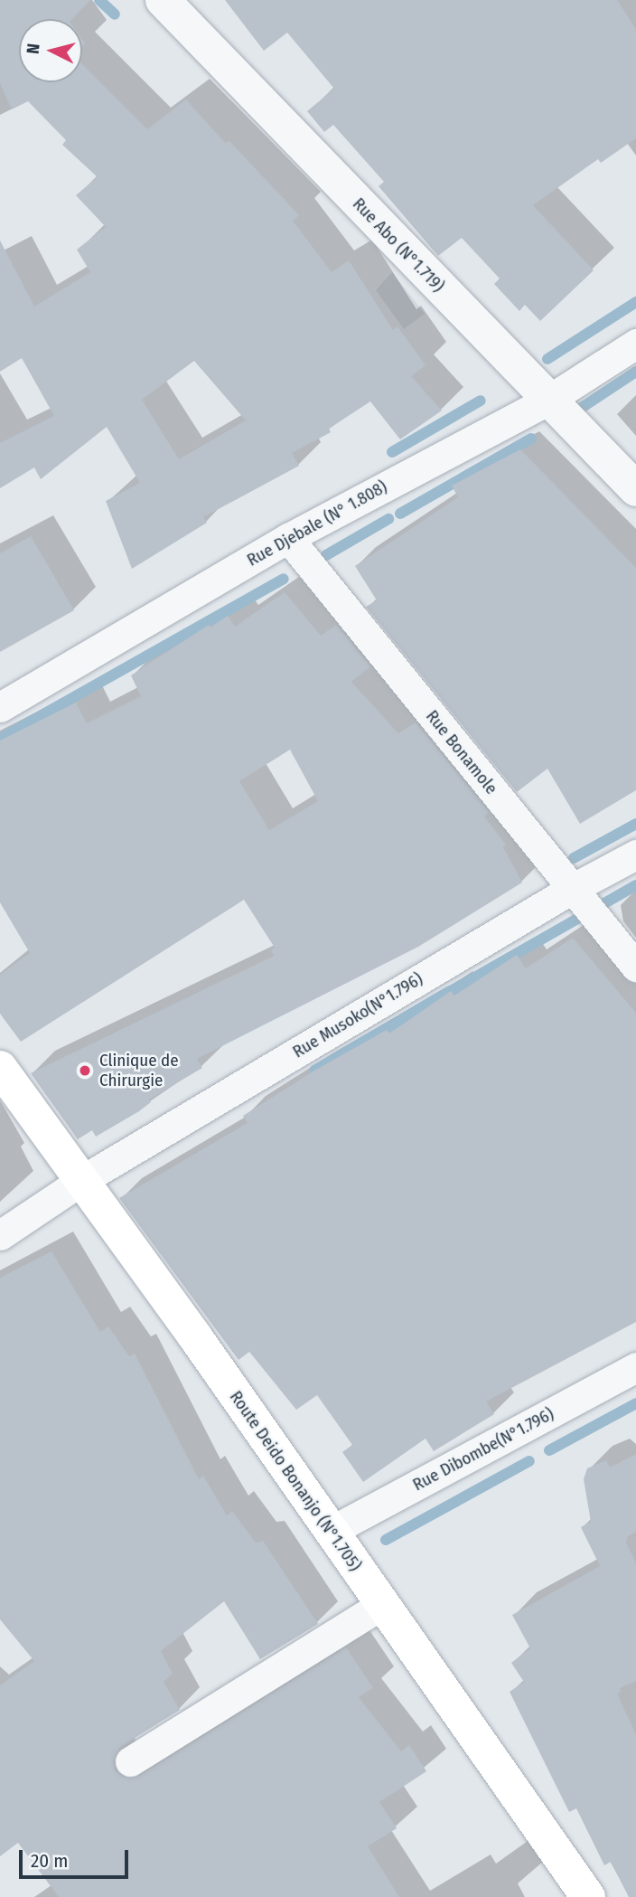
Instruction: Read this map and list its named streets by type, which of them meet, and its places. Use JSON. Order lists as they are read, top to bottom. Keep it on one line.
{"streets":{"main road":["Route Deido Bonanjo (N°1.705)"],"street":["Rue Abo (N°1.719)","Rue Djebale (N° 1.808)","Rue Bonamole","Rue Musoko(N°1.796)","Rue Dibombe(N°1.796)"]},"crossings":[["Rue Abo (N°1.719)","Rue Djebale (N° 1.808)"],["Rue Djebale (N° 1.808)","Rue Bonamole"],["Rue Bonamole","Rue Musoko(N°1.796)"],["Rue Musoko(N°1.796)","Route Deido Bonanjo (N°1.705)"],["Rue Dibombe(N°1.796)","Route Deido Bonanjo (N°1.705)"]],"places":["Clinique de Chirurgie"],"scale_bar":"20 m","north":"left"}
